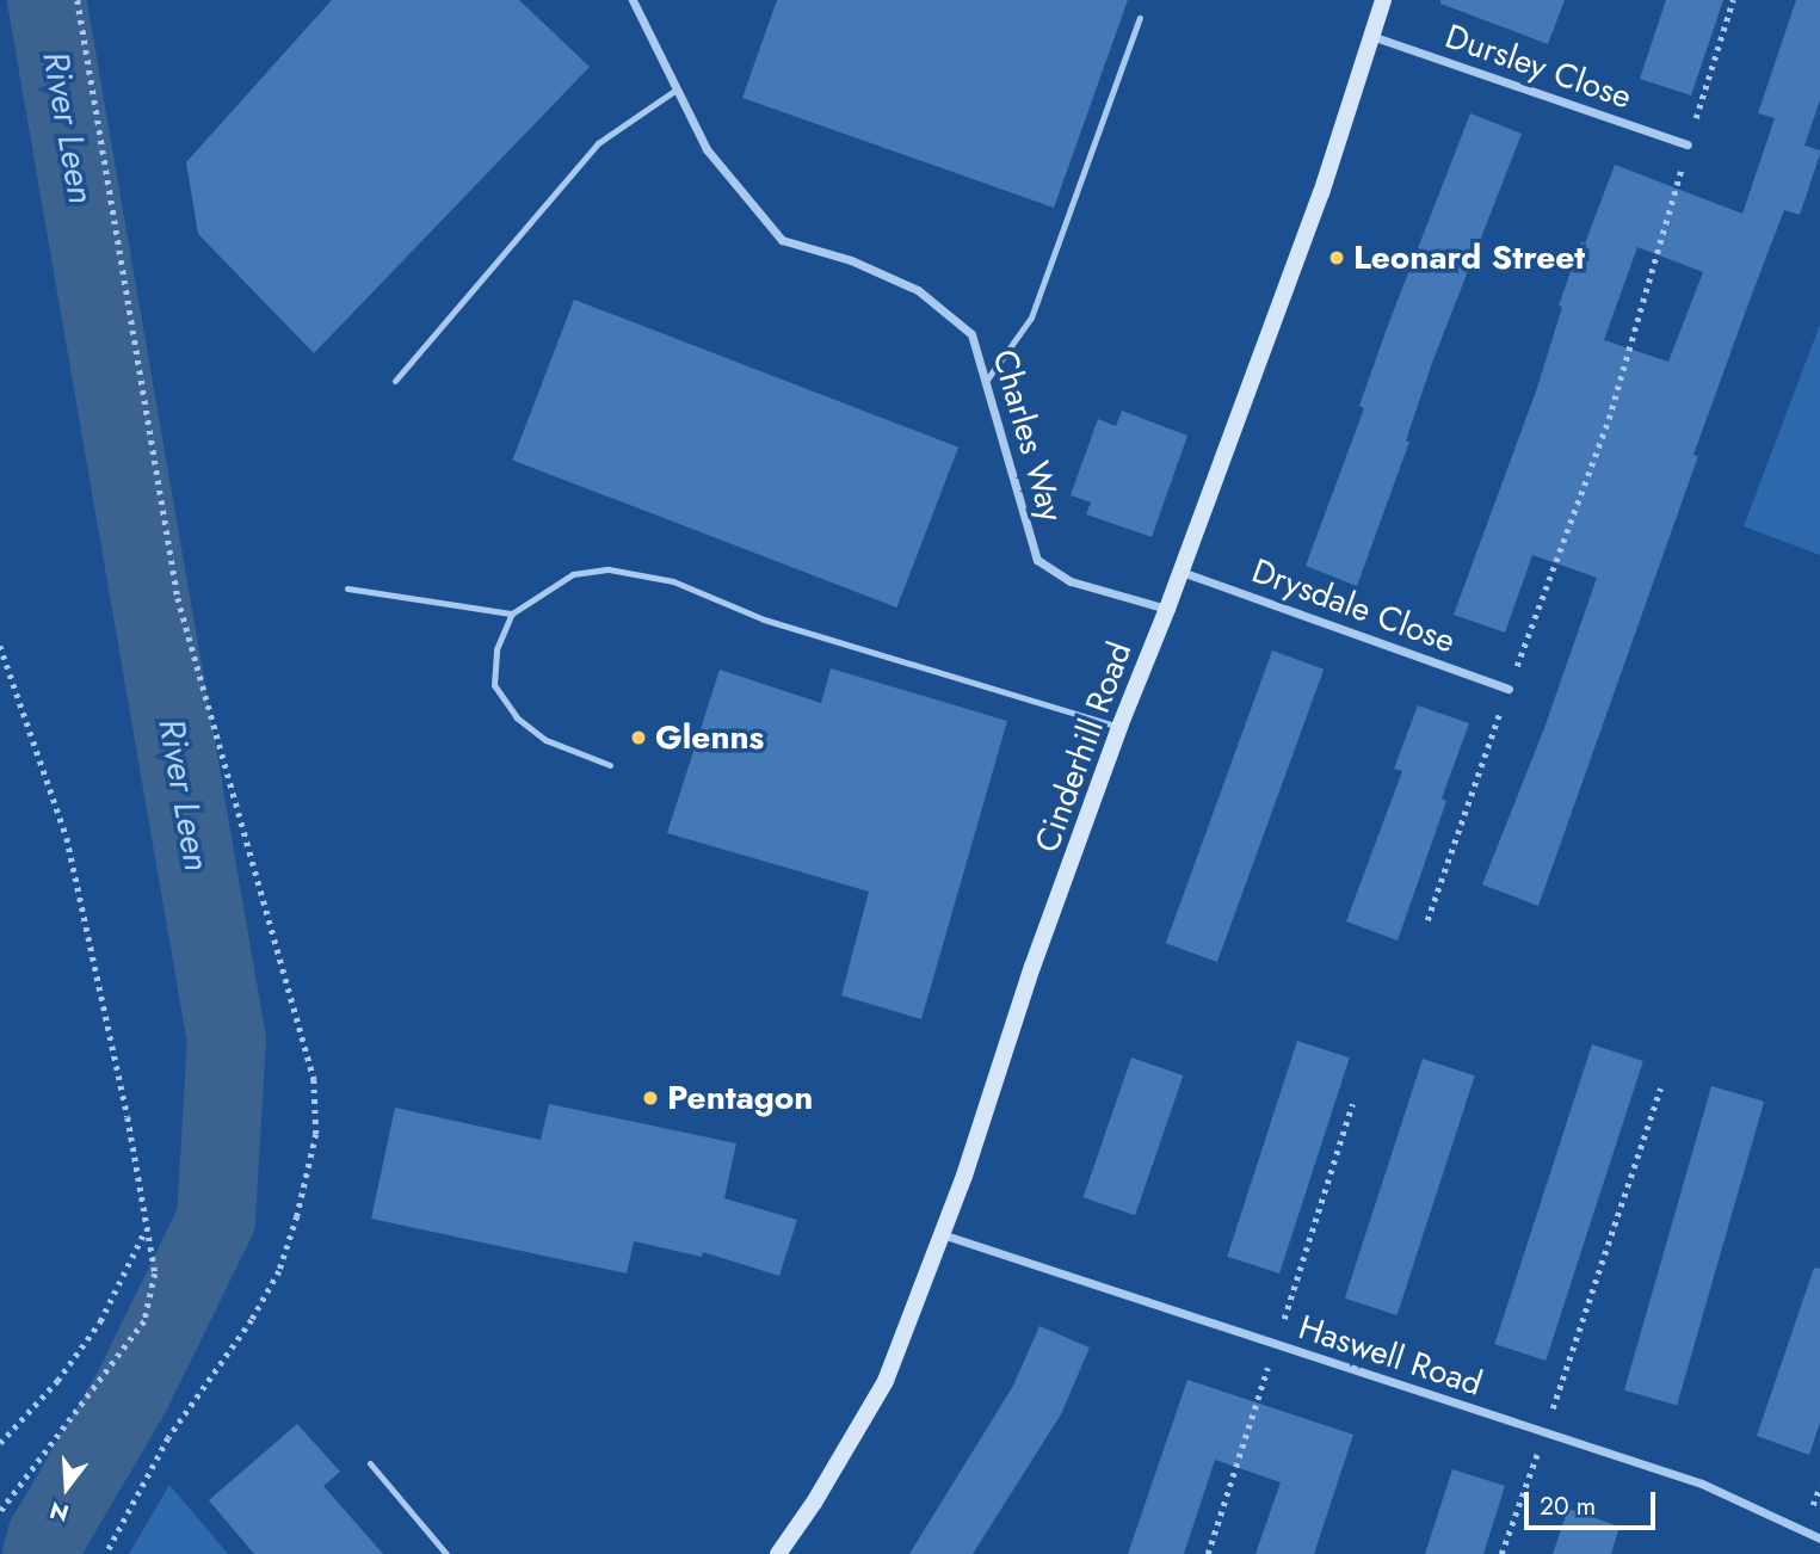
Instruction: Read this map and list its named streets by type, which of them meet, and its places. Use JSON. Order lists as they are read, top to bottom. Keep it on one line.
{"streets":{"street":["Dursley Close","Charles Way","Drysdale Close","Cinderhill Road","Haswell Road"]},"crossings":[["Dursley Close","Cinderhill Road"],["Charles Way","Cinderhill Road"],["Drysdale Close","Cinderhill Road"],["Cinderhill Road","Haswell Road"]],"water":["River Leen"],"places":["Leonard Street","Glenns","Pentagon"],"scale_bar":"20 m","north":"bottom"}
